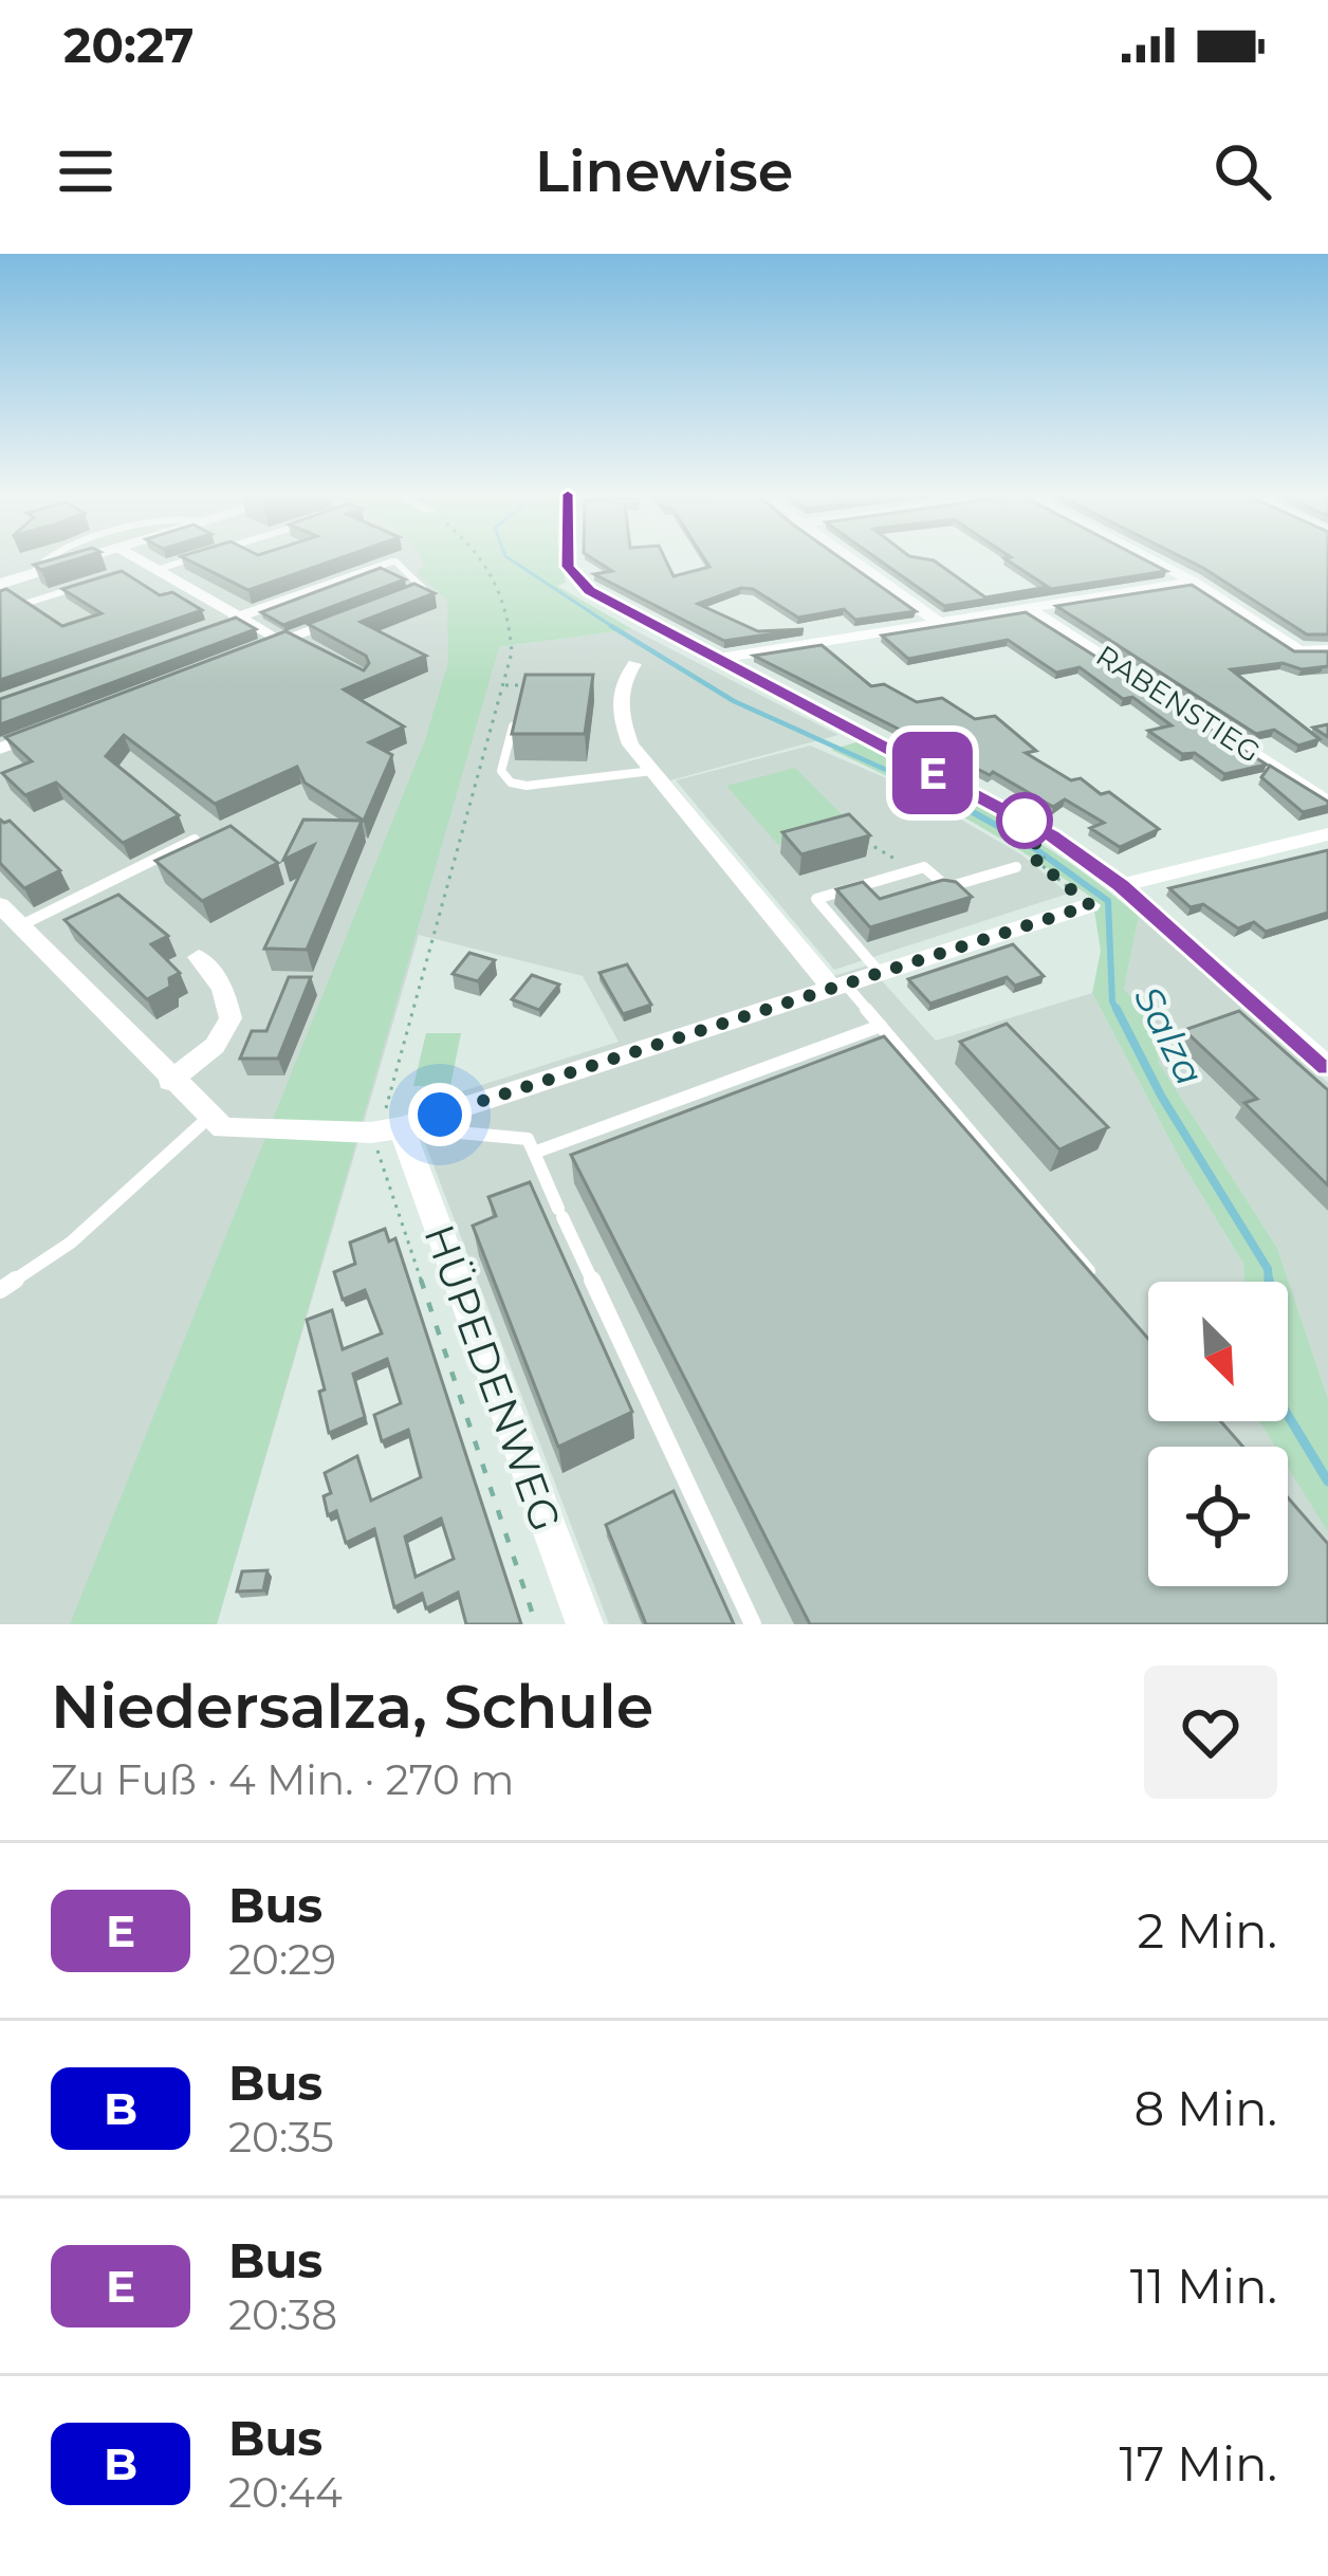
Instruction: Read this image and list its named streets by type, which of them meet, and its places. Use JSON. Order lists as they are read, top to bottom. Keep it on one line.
{"streets":{"street":["RABENSTIEG","HÜPEDENWEG"]},"water":["Salza"],"lines":["bus line E"],"north":"bottom right","page":{"status":"20:27","header":"Linewise","on_map":"E","heading":["Niedersalza, Schule","Zu Fuß · 4 Min. · 270 m"],"list":[{"mark":"E","name":"Bus","note":"20:29","value":"2 Min."},{"mark":"B","name":"Bus","note":"20:35","value":"8 Min."},{"mark":"E","name":"Bus","note":"20:38","value":"11 Min."},{"mark":"B","name":"Bus","note":"20:44","value":"17 Min."}]}}
